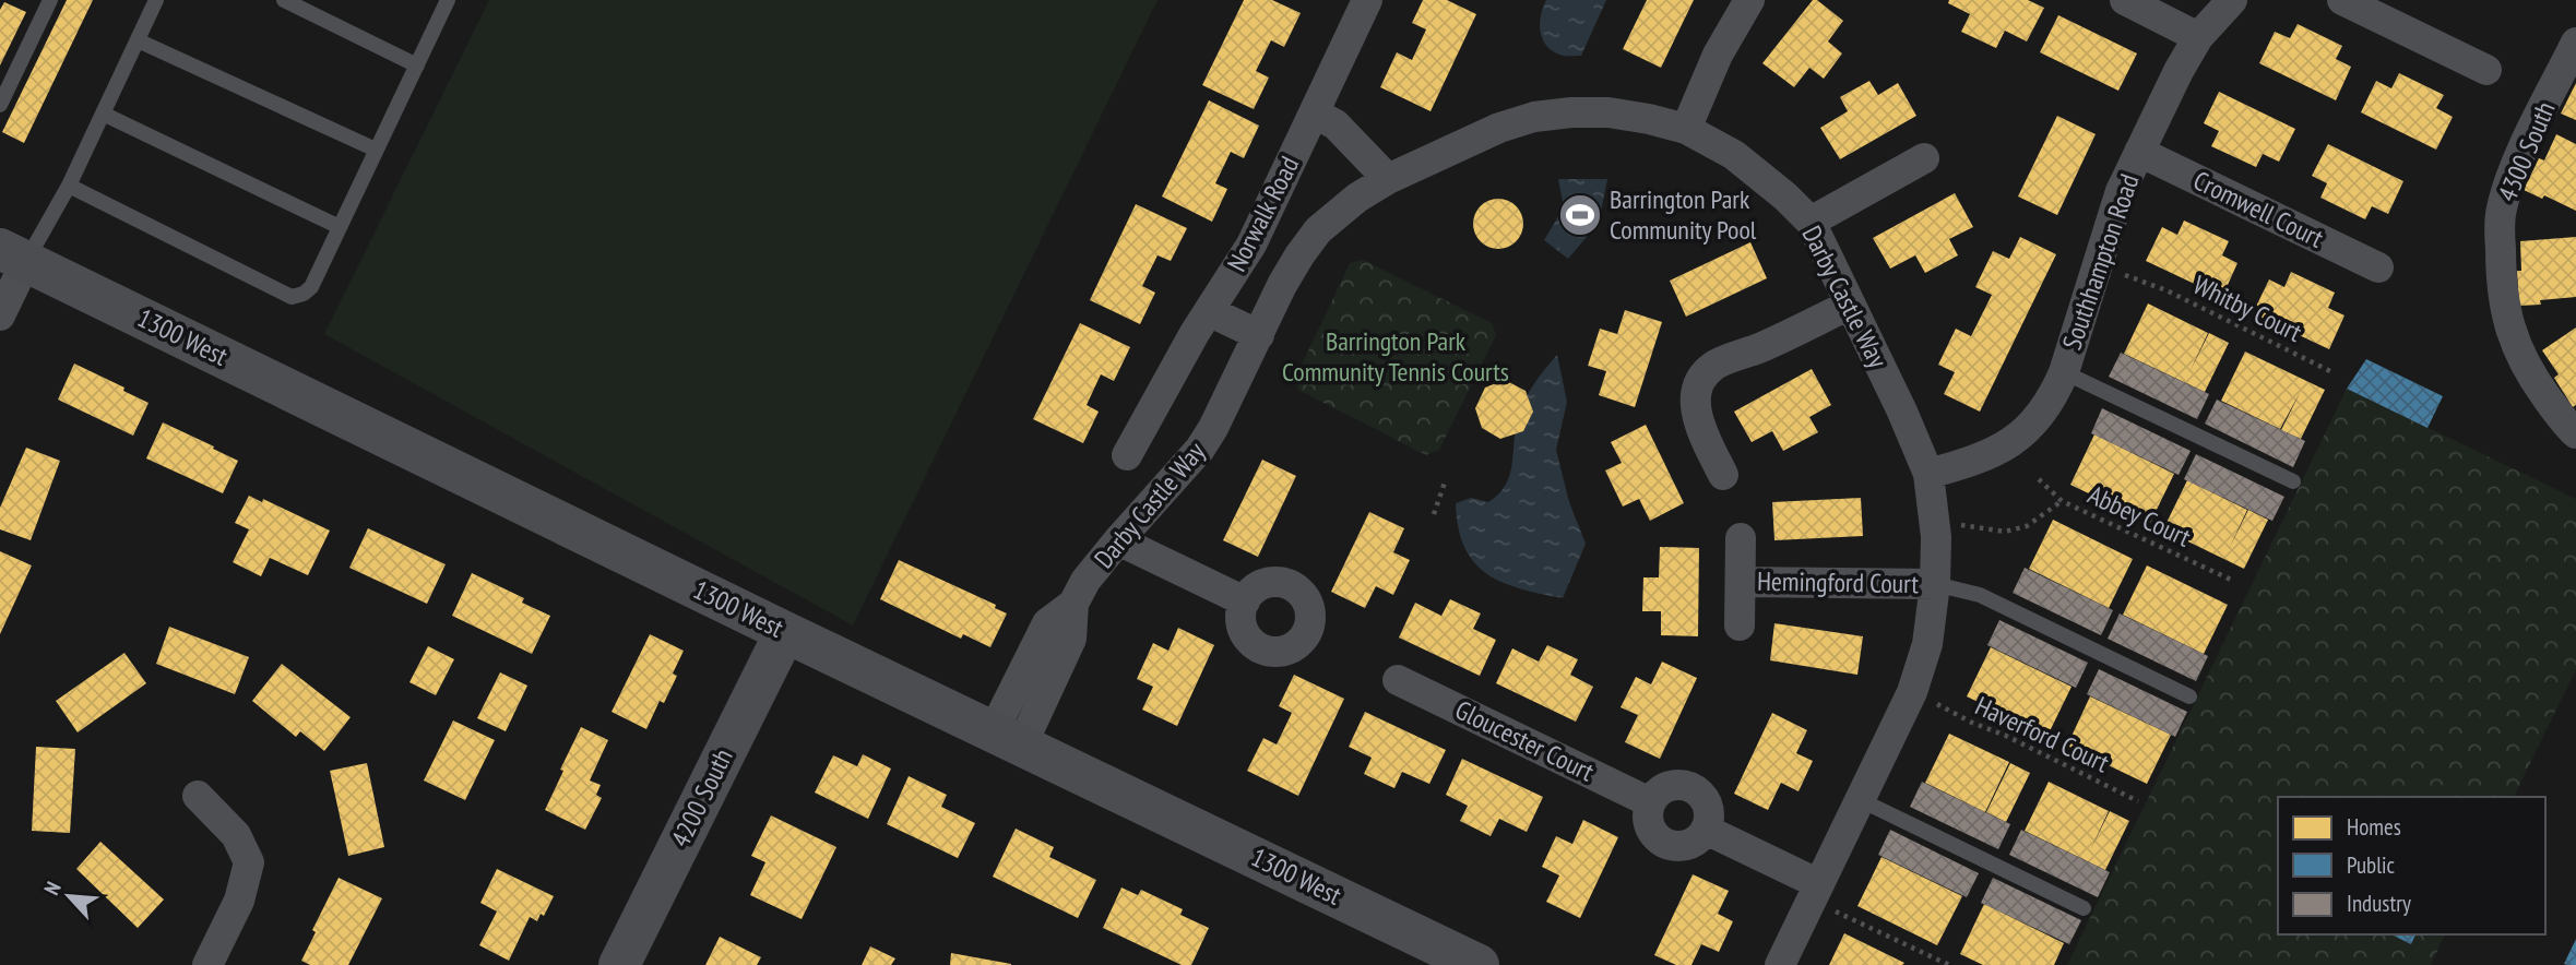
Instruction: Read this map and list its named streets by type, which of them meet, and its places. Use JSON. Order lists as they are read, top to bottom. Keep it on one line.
{"streets":{"street":["4300 South","Cromwell Court","Norwalk Road","Southhampton Road","Darby Castle Way","1300 West","Hemingford Court","Gloucester Court","4200 South"],"path":["Whitby Court","Abbey Court","Haverford Court"]},"crossings":[["Cromwell Court","Southhampton Road"],["Southhampton Road","Darby Castle Way"],["Darby Castle Way","1300 West"],["Darby Castle Way","Hemingford Court"],["1300 West","4200 South"]],"parks":["Barrington Park Community Tennis Courts"],"places":{"sports":["Barrington Park Community Pool"]},"legend":["Homes","Public","Industry"],"north":"top left"}
